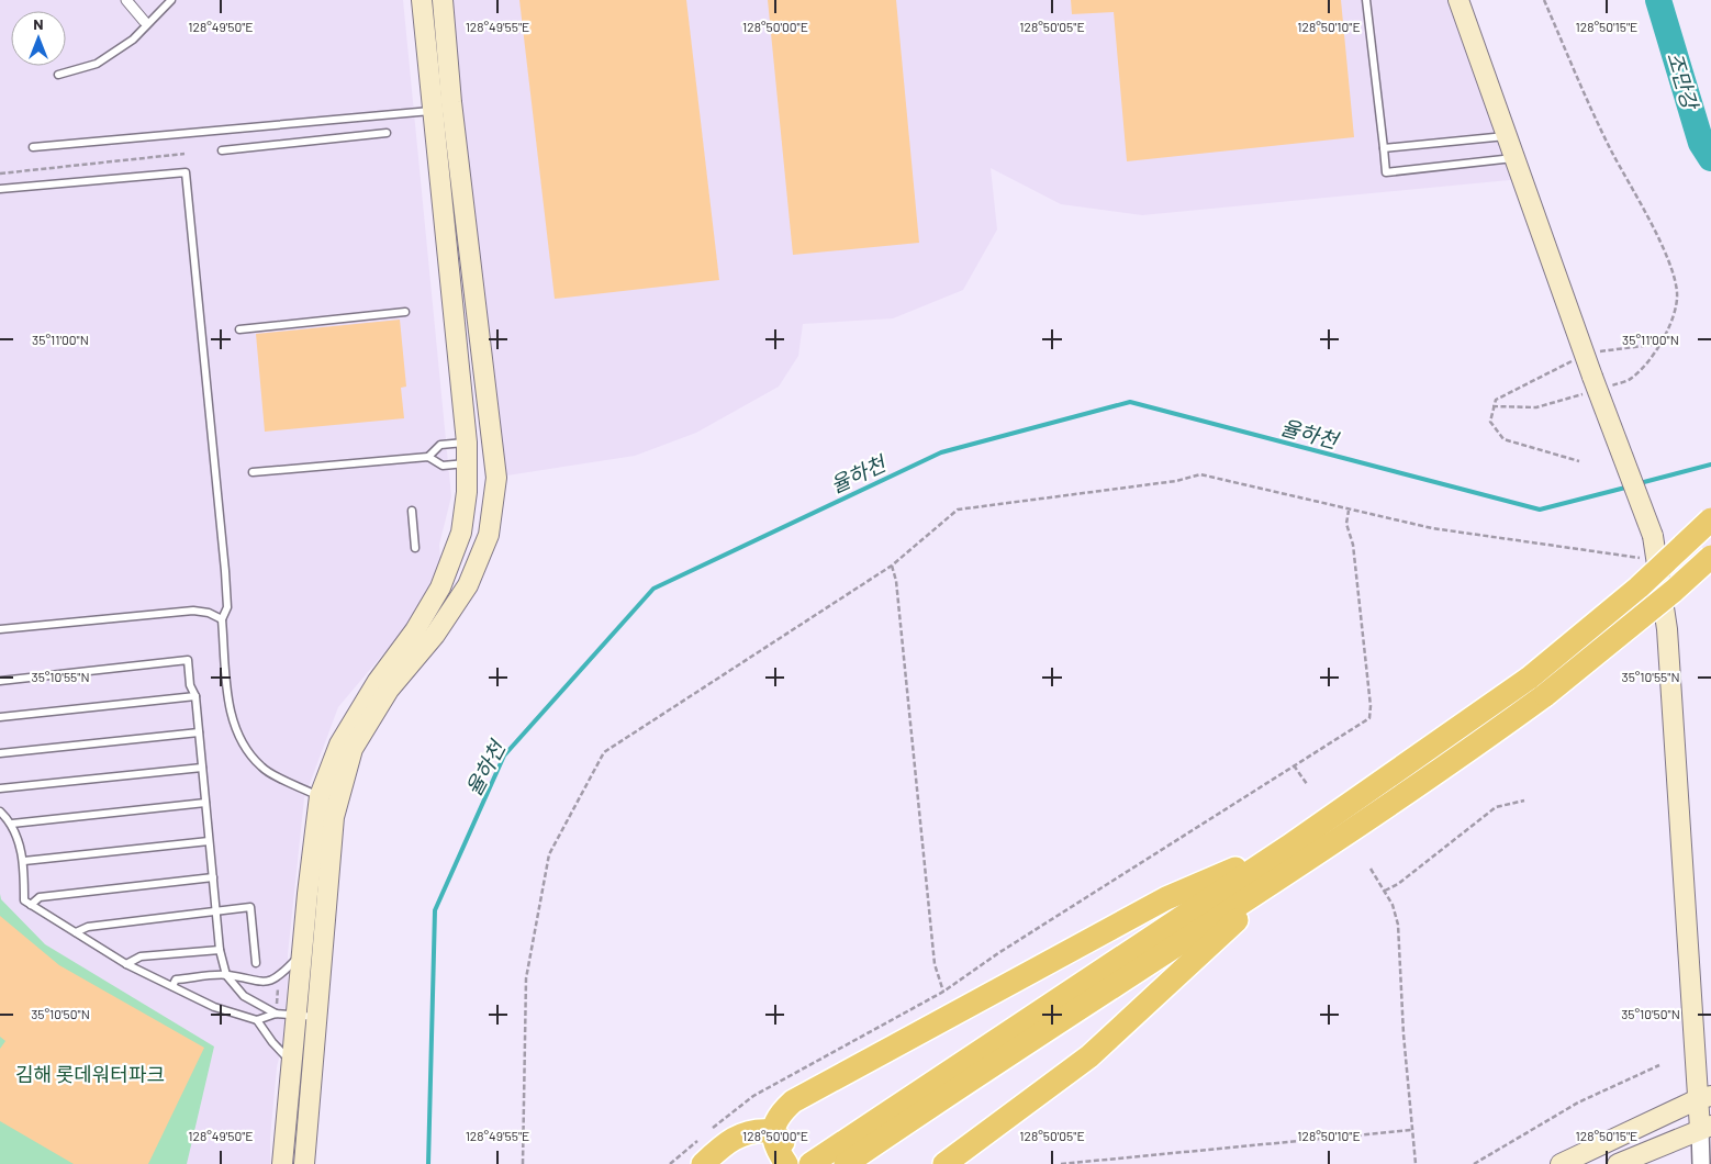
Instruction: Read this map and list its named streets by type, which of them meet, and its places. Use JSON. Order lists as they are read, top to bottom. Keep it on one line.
{"water":["조만강","율하천"],"parks":["김해 롯데워터파크"],"north":"top","coordinates":["128°49'50\"E","128°49'55\"E","128°50'00\"E","128°50'05\"E","128°50'10\"E","128°50'15\"E","35°11'00\"N","35°10'55\"N","35°10'50\"N"]}
